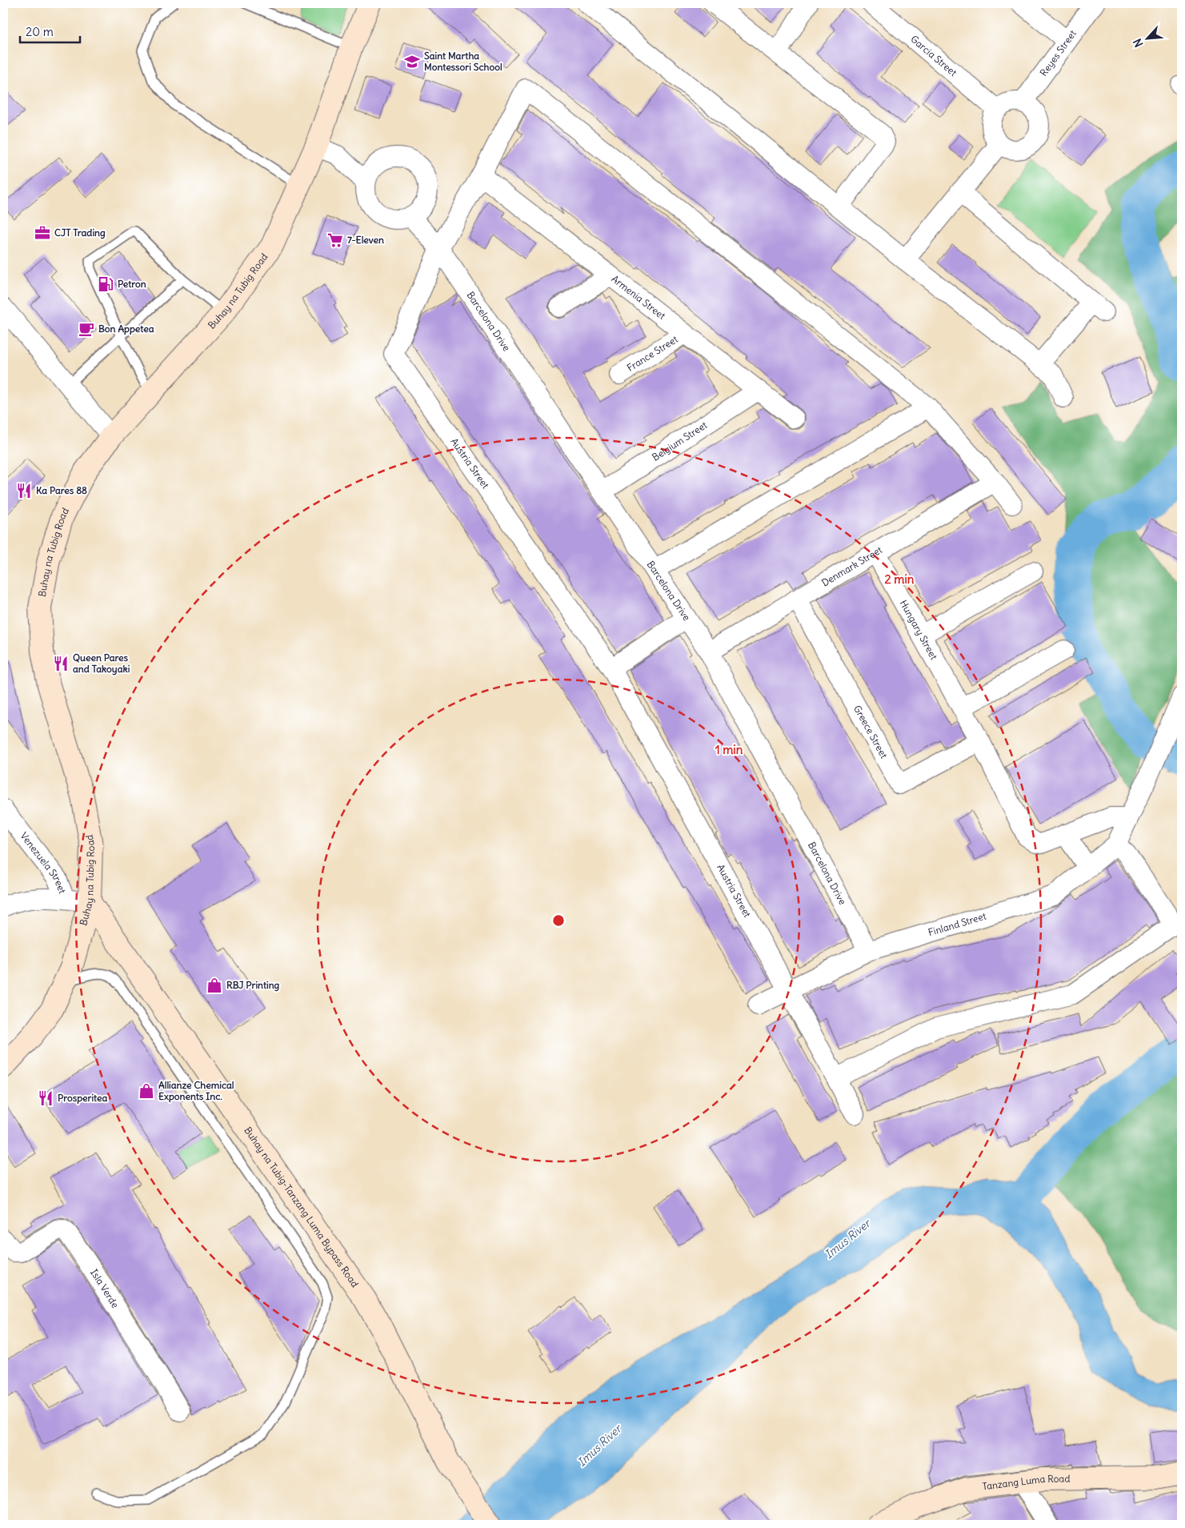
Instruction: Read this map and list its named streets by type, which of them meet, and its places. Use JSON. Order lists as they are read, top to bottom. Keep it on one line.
{"streets":{"main road":["Buhay na Tubig Road","Buhay na Tubig-Tanzang Luma Bypass Road","Tanzang Luma Road"],"street":["Reyes Street","Garcia Street","Armenia Street","Barcelona Drive","France Street","Belgium Street","Austria Street","Denmark Street","Hungary Street","Greece Street","Venezuela Street","Finland Street","Isla Verde"]},"crossings":[["Reyes Street","Garcia Street"],["Buhay na Tubig Road","Buhay na Tubig-Tanzang Luma Bypass Road"],["Armenia Street","France Street"],["Armenia Street","Belgium Street"],["Barcelona Drive","Belgium Street"],["Barcelona Drive","Austria Street"],["Barcelona Drive","Denmark Street"],["Barcelona Drive","Finland Street"],["Austria Street","Finland Street"],["Denmark Street","Hungary Street"],["Denmark Street","Greece Street"],["Hungary Street","Greece Street"]],"water":["Imus River"],"places":{"school or university":["Saint Martha Montessori School"],"office":["CJT Trading"],"supermarket":["7-Eleven"],"fuel station":["Petron"],"cafe":["Bon Appetea"],"restaurant":["Ka Pares 88","Queen Pares and Takoyaki","Prosperitea"],"shop":["RBJ Printing","Allianze Chemical Exponents Inc."]},"scale_bar":"20 m","north":"bottom left","rings":["2 min","1 min"]}
